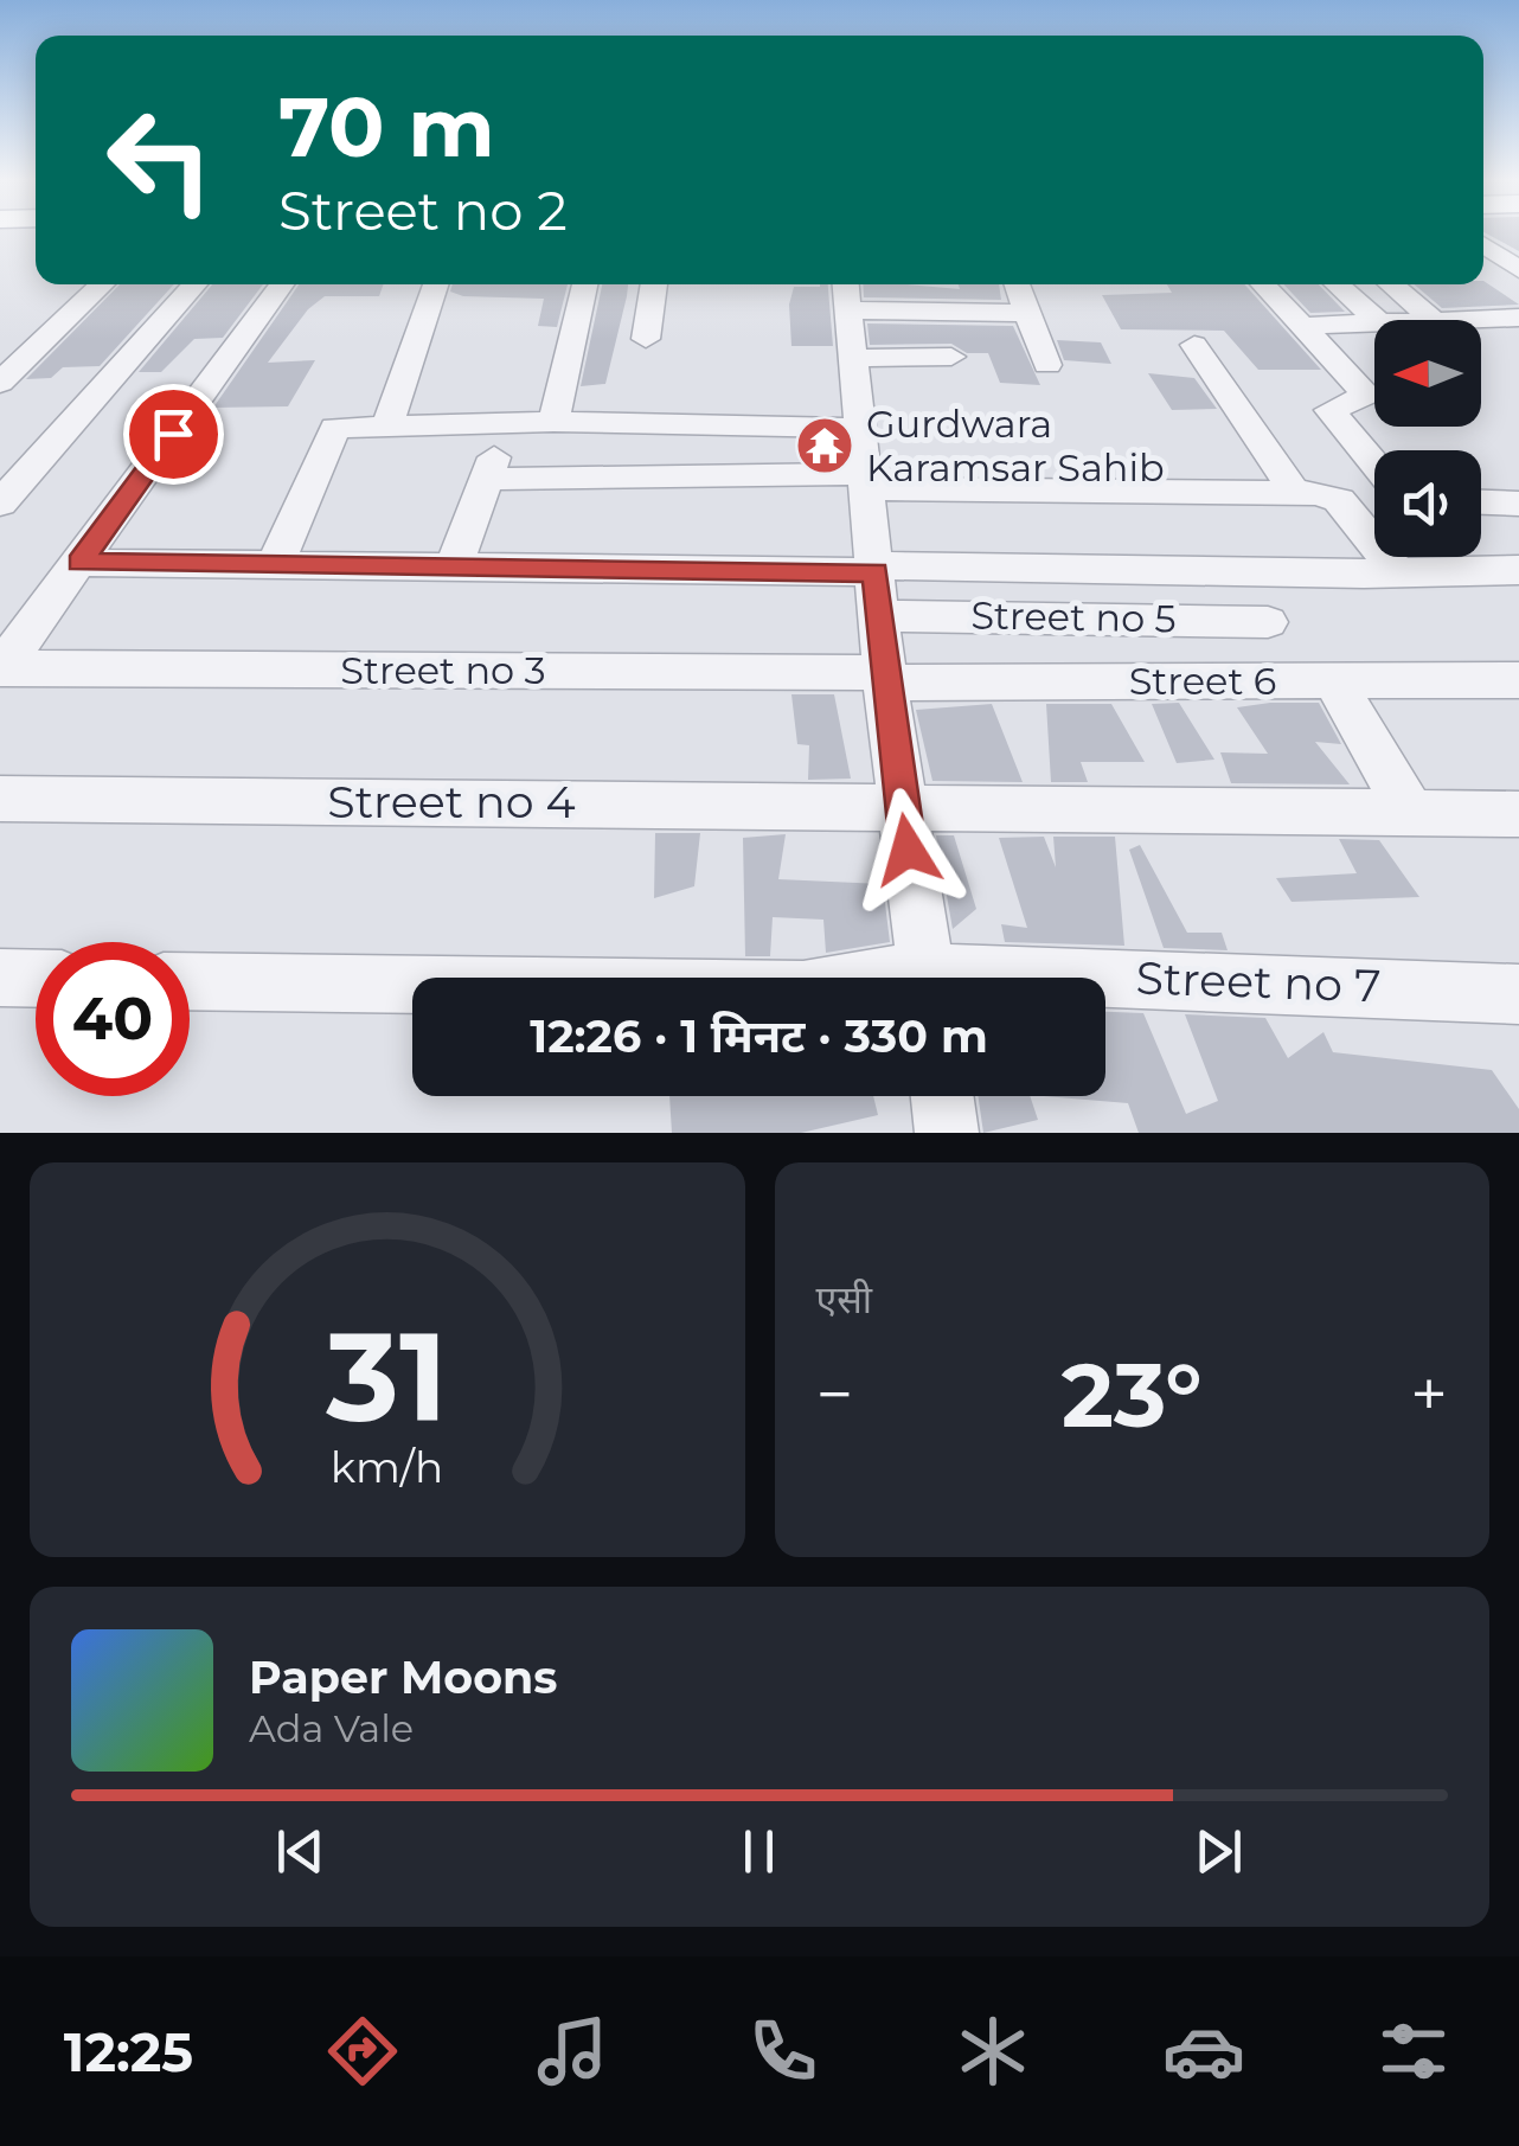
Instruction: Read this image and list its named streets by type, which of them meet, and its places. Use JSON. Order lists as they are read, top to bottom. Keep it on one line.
{"streets":{"street":["Street no 5","Street no 3","Street 6","Street no 4","Street no 7"]},"crossings":[["Street no 3","Street 6"]],"places":{"temple":["Gurdwara Karamsar Sahib"]},"north":"left","page":{"turn":["70 m","Street no 2"],"limit":"40","trip":"12:26 · 1 मिनट · 330 m","tile":"एसी","heat":["−","23°","+"],"song":["Paper Moons","Ada Vale"],"tabs":"12:25","gauge":["31","km/h"]}}
